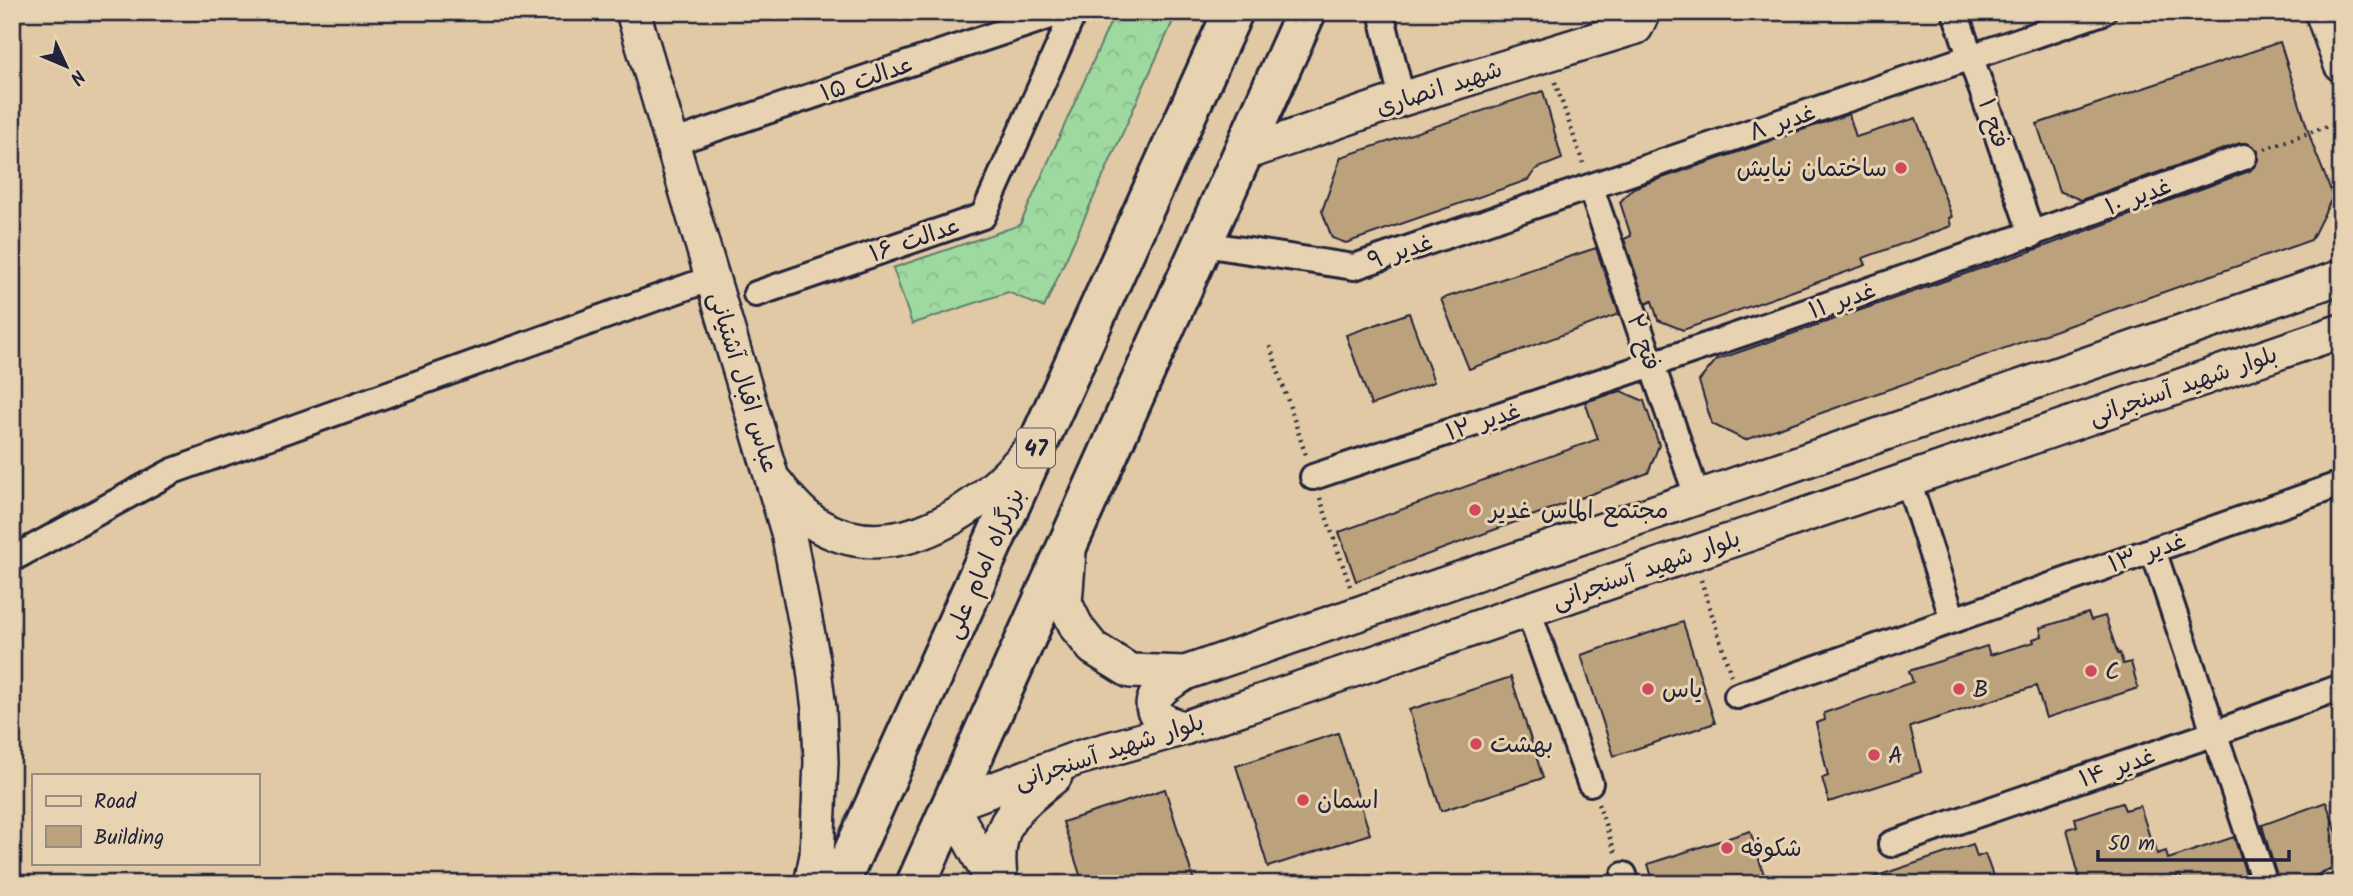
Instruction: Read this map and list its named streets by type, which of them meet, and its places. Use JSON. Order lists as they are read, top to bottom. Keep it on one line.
{"streets":{"highway":["47","بزرگراه امام علی"],"main road":["شهید انصاری","عباس اقبال آشتیانی","بلوار شهید آسنجرانی"],"street":["عدالت ۱۵","غدیر ۸","فتح ۱","غدیر ۱۰","عدالت ۱۶","غدیر ۹","غدیر ۱۱","فتح ۲","غدیر ۱۲","غدیر ۱۳","غدیر ۱۴"]},"crossings":[["عدالت ۱۵","عباس اقبال آشتیانی"],["غدیر ۸","فتح ۱"],["غدیر ۸","غدیر ۹"],["غدیر ۸","فتح ۲"],["فتح ۱","غدیر ۱۰"],["فتح ۱","غدیر ۱۱"],["غدیر ۱۰","غدیر ۱۱"],["غدیر ۹","فتح ۲"],["غدیر ۱۱","فتح ۲"],["غدیر ۱۱","غدیر ۱۲"],["فتح ۲","بلوار شهید آسنجرانی"],["فتح ۲","غدیر ۱۲"],["عباس اقبال آشتیانی","بزرگراه امام علی"]],"places":["ساختمان نیایش","مجتمع الماس غدیر","C","یاس","B","بهشت","A","اسمان","شکوفه"],"legend":["Road","Building"],"scale_bar":"50 m","north":"bottom right"}
